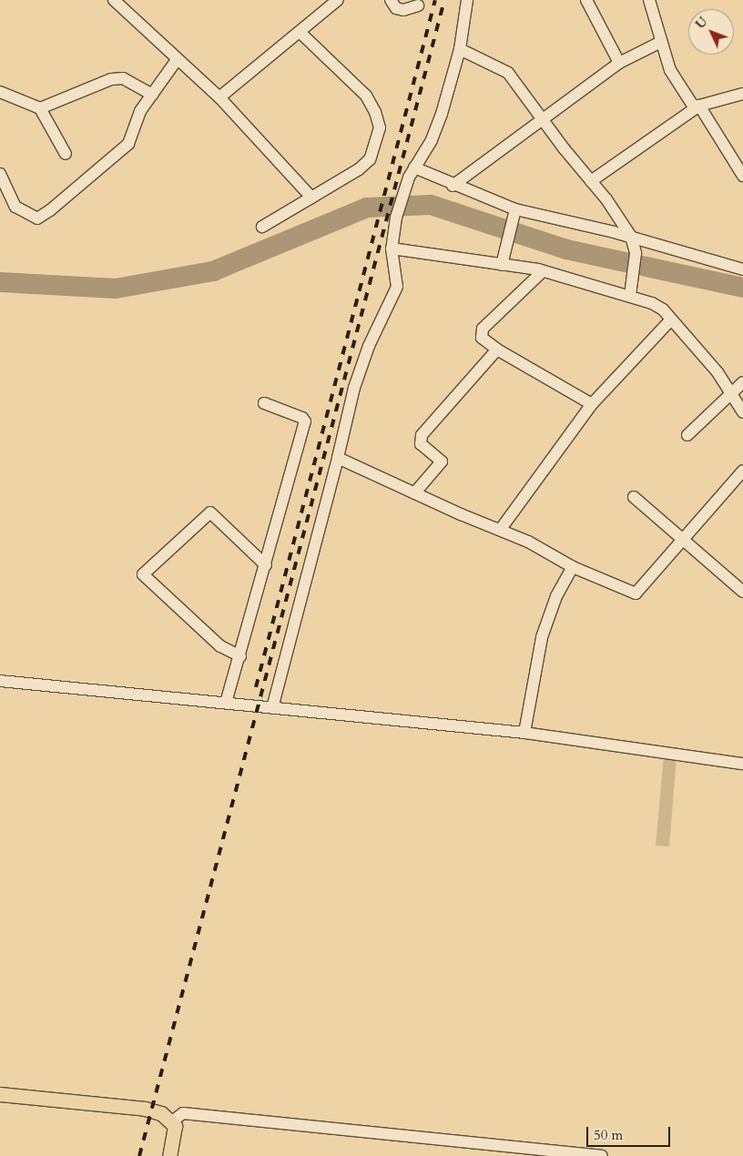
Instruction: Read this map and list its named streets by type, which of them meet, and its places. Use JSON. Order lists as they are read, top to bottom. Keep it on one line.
{"scale_bar":"50 m","north":"top left"}
